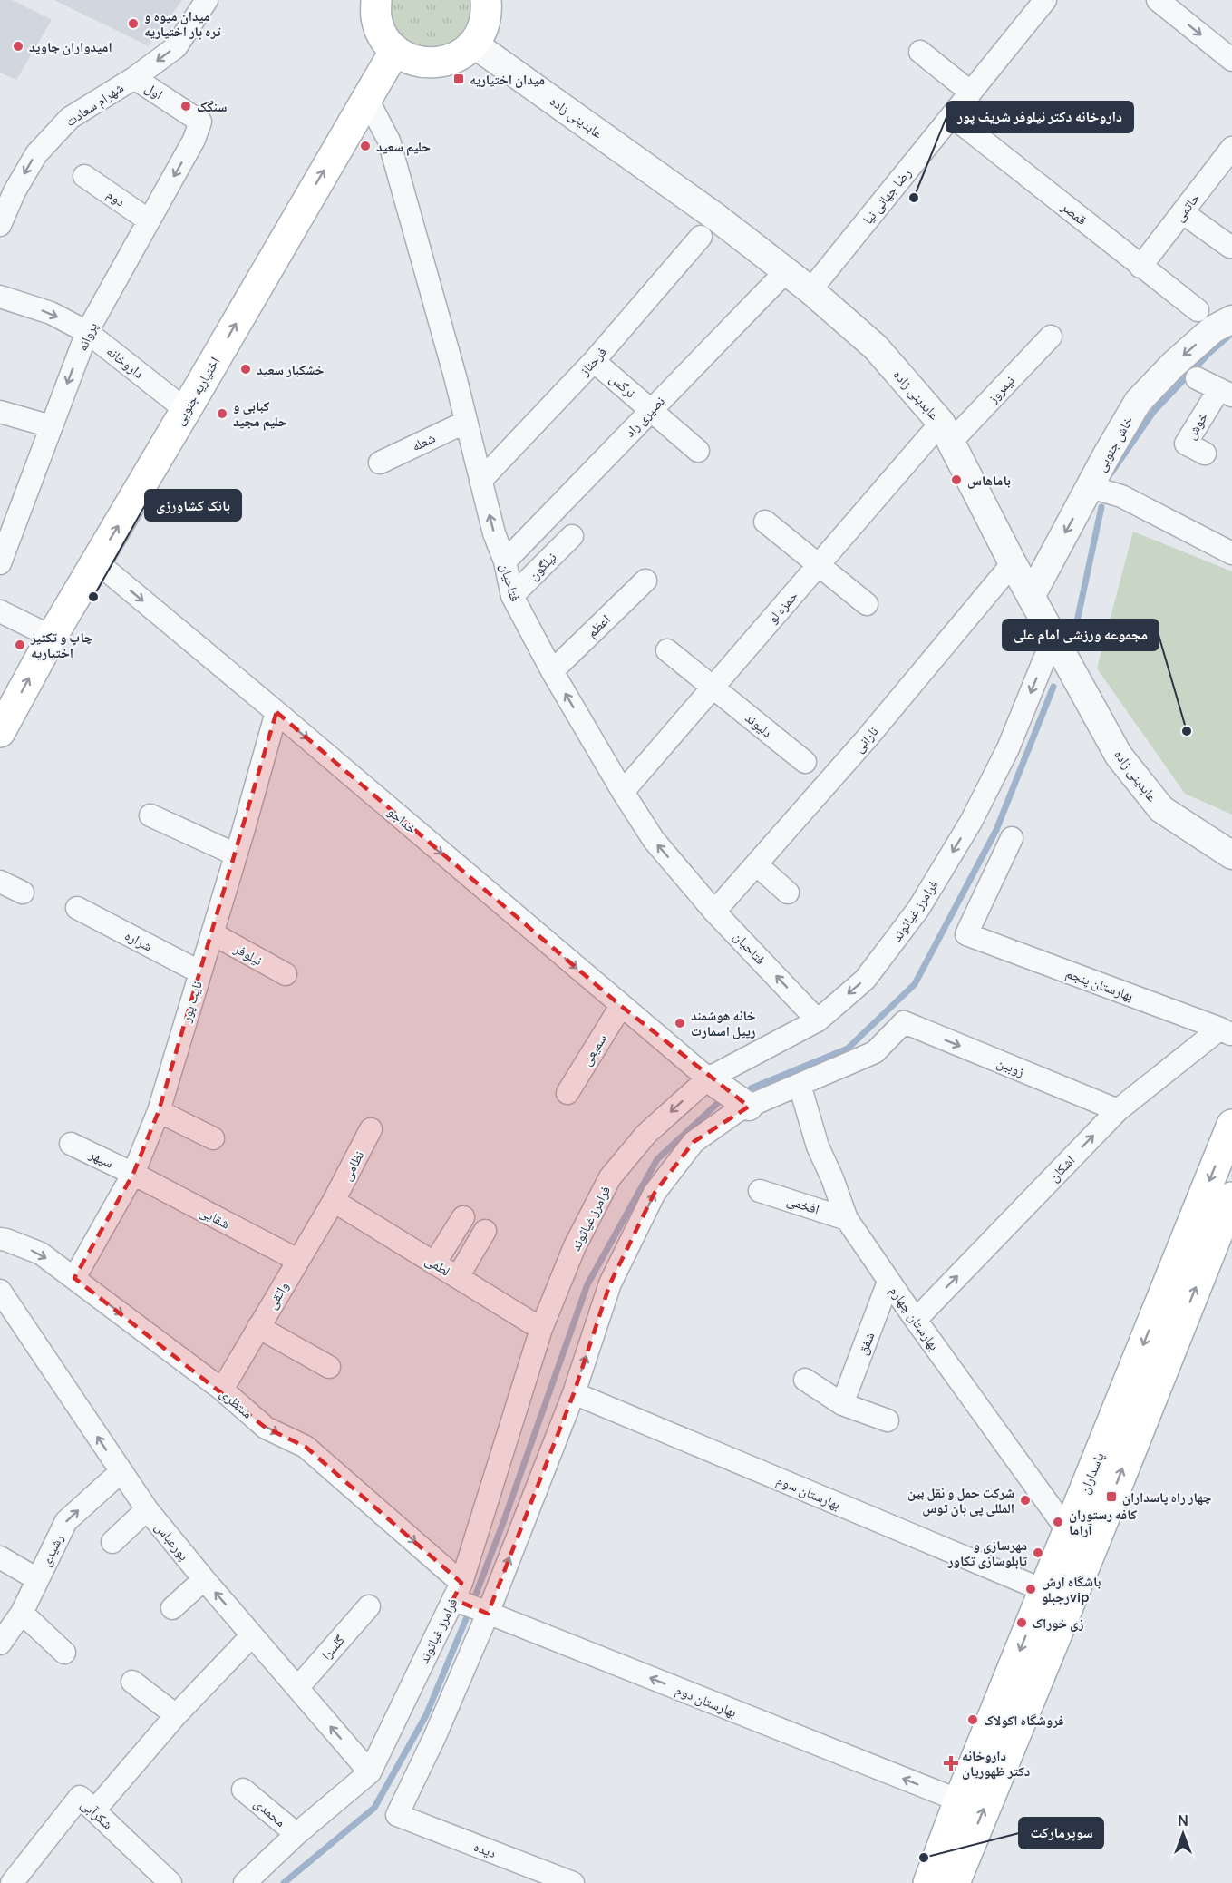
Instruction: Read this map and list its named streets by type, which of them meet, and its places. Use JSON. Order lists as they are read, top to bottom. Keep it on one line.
{"streets":{"main road":["اختیاریه جنوبی","پاسداران"],"street":["اول","شهرام سعادت","عابدینی زاده","رضا جهانی نیا","دوم","حاتمی","قمصر","پروانه","فرحناز","داروخانه","نرگس","نیمروز","نصیری راد","خوش","شعله","خاش جنوبی","نیلگون","فتاحیان","حمزه لو","اعظم","دلیوند","نارانی","خداجو","فرامرز غیاثوند","شراره","نیلوفر","بهارستان پنجم","نایب پور","سمیعی","زوبین","سپهر","نظامی","اشکان","افخمی","شقایی","لطفی","واثقی","بهارستان چهارم","شفق","منتظری","بهارستان سوم","پورعباس","رشیدی","گلسرا","بهارستان دوم","محمدی","شکرآبی","دیده"]},"crossings":[["اول","شهرام سعادت"],["اول","پروانه"],["عابدینی زاده","رضا جهانی نیا"],["عابدینی زاده","نیمروز"],["عابدینی زاده","نصیری راد"],["عابدینی زاده","خاش جنوبی"],["عابدینی زاده","حمزه لو"],["عابدینی زاده","نارانی"],["عابدینی زاده","فرامرز غیاثوند"],["رضا جهانی نیا","قمصر"],["دوم","پروانه"],["حاتمی","قمصر"],["پروانه","داروخانه"],["فرحناز","نرگس"],["فرحناز","فتاحیان"],["داروخانه","اختیاریه جنوبی"],["نرگس","نصیری راد"],["نیمروز","حمزه لو"],["اختیاریه جنوبی","فتاحیان"],["اختیاریه جنوبی","خداجو"],["نصیری راد","فتاحیان"],["شعله","فتاحیان"],["نیلگون","فتاحیان"],["فتاحیان","حمزه لو"],["فتاحیان","اعظم"],["فتاحیان","نارانی"],["فتاحیان","فرامرز غیاثوند"],["حمزه لو","دلیوند"],["خداجو","فرامرز غیاثوند"],["خداجو","نایب پور"],["خداجو","سمیعی"],["فرامرز غیاثوند","لطفی"],["فرامرز غیاثوند","منتظری"],["فرامرز غیاثوند","پورعباس"],["فرامرز غیاثوند","بهارستان دوم"],["فرامرز غیاثوند","محمدی"],["شراره","نایب پور"],["نیلوفر","نایب پور"],["بهارستان پنجم","اشکان"],["نایب پور","سپهر"],["نایب پور","شقایی"],["نایب پور","منتظری"],["زوبین","اشکان"],["زوبین","بهارستان چهارم"],["سپهر","شقایی"],["نظامی","لطفی"],["نظامی","واثقی"],["اشکان","بهارستان چهارم"],["افخمی","بهارستان چهارم"],["شقایی","واثقی"],["لطفی","واثقی"],["واثقی","منتظری"],["بهارستان چهارم","شفق"],["بهارستان چهارم","پاسداران"],["منتظری","بهارستان دوم"],["پاسداران","بهارستان سوم"],["پاسداران","بهارستان دوم"],["پورعباس","رشیدی"],["پورعباس","گلسرا"],["بهارستان دوم","دیده"]],"one_way":["شهرام سعادت","پروانه","اختیاریه جنوبی","خاش جنوبی","فتاحیان","خداجو","زوبین","اشکان","منتظری","پورعباس","بهارستان دوم"],"places":{"other":["میدان میوه و تره بار اختیاریه","امیدواران جاوید","سنگک","حلیم سعید","داروخانه دکتر نیلوفر شریف پور","خشکبار سعید","کبابی و حلیم مجید","باماهاس","بانک کشاورزی","چاپ و تکثیر اختیاریه","مجموعه ورزشی امام علی","خانه هوشمند رییل اسمارت","شرکت حمل و نقل بین المللی پی بان توس","کافه رستوران آراما","مهرسازی و تابلوسازی تکاور","باشگاه آرش رجبلوvip","زی خوراک","فروشگاه اکولاک","سوپرمارکت"],"transit":["میدان اختیاریه","چهار راه پاسداران"],"health":["داروخانه دکتر ظهوریان"]},"north":"top"}
